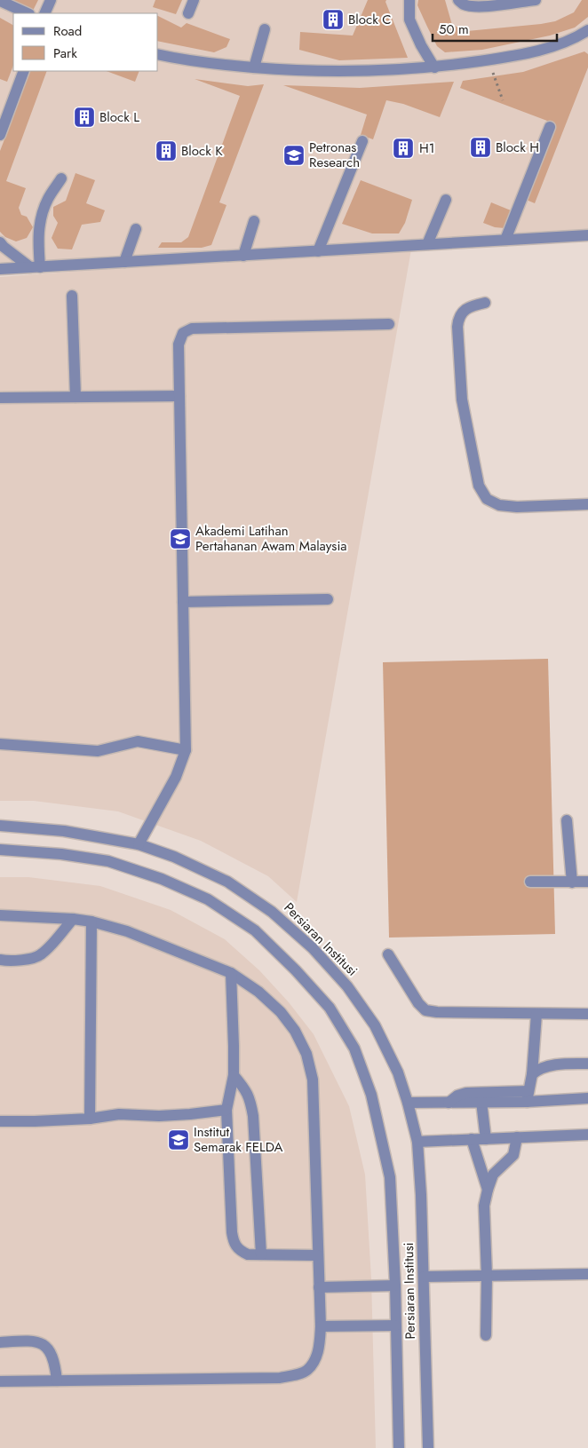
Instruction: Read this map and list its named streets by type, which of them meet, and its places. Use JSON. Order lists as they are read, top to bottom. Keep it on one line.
{"streets":{"street":["Persiaran Institusi"]},"places":{"building":["Block C","Block L","Block H","H1","Block K"],"school or university":["Petronas Research","Akademi Latihan Pertahanan Awam Malaysia","Institut Semarak FELDA"]},"legend":["Road","Park"],"scale_bar":"50 m"}
